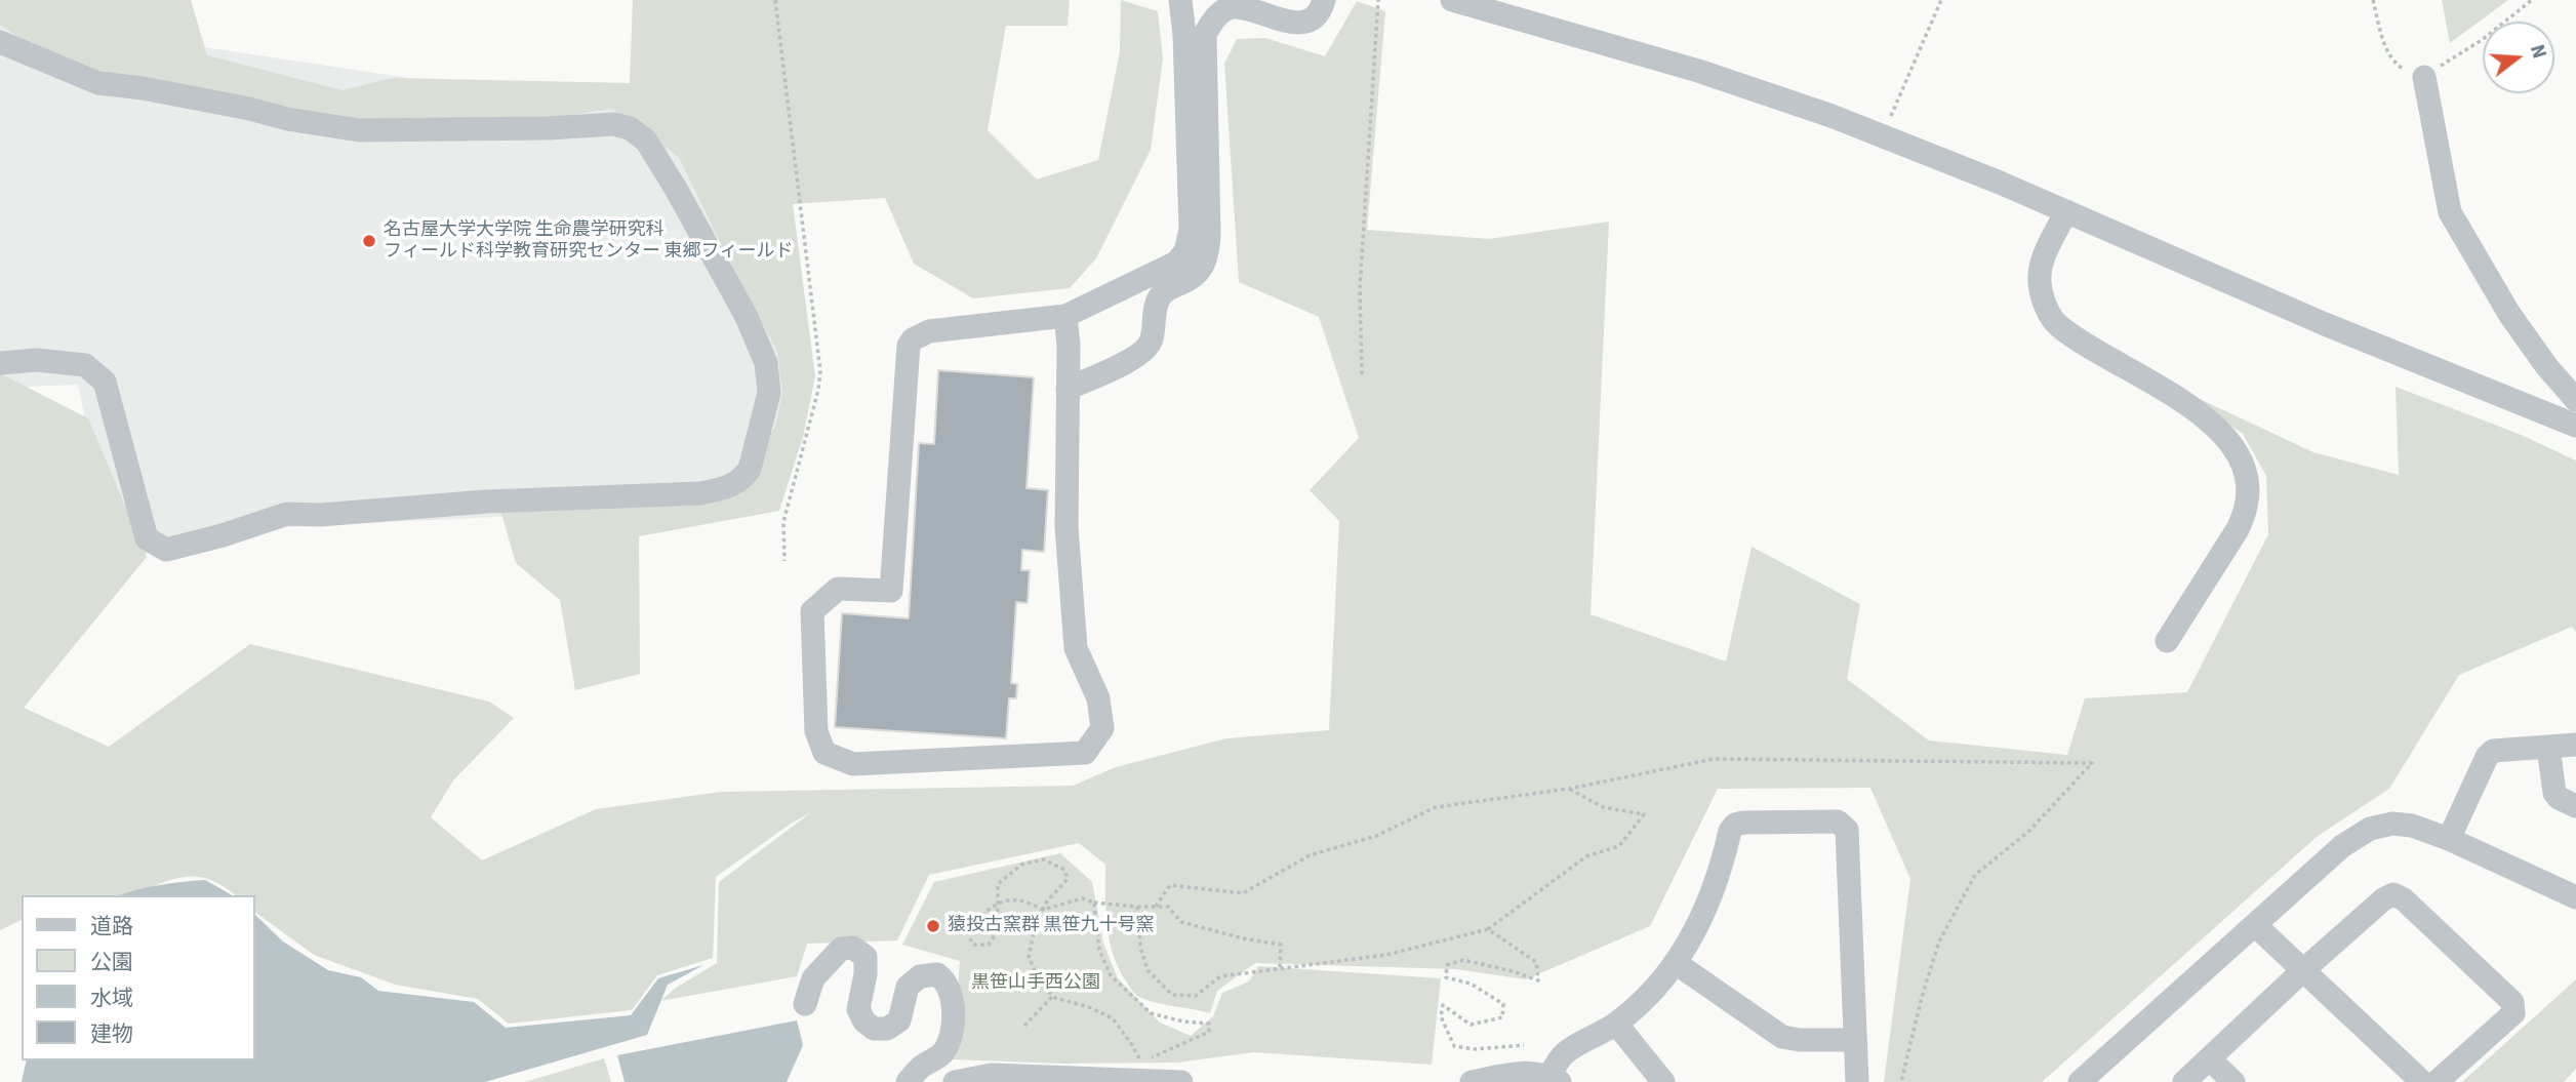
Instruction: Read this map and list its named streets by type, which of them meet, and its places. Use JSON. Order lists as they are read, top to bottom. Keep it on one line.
{"parks":["黒笹山手西公園"],"places":["名古屋大学大学院 生命農学研究科 フィールド科学教育研究センター 東郷フィールド","猿投古窯群 黒笹九十号窯"],"legend":["道路","公園","水域","建物"],"north":"right"}
